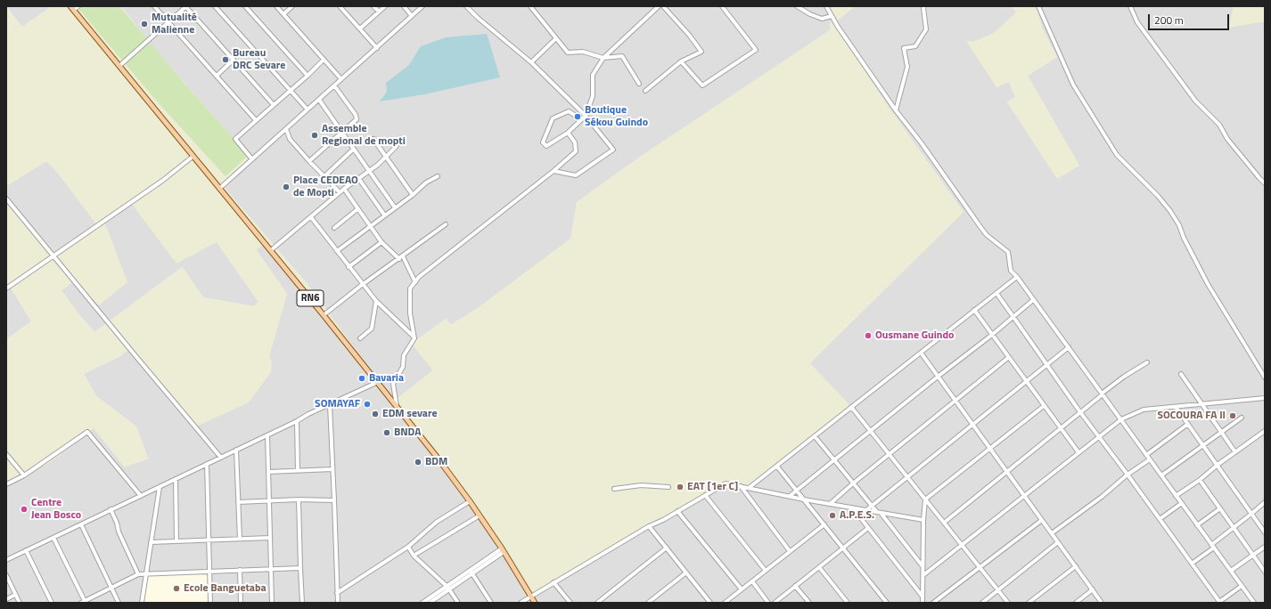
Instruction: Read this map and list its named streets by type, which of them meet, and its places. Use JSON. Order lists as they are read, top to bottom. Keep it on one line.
{"streets":{"main road":["RN6"]},"places":["Mutualité Malienne","Bureau DRC Sevare","Boutique Sékou Guindo","Assemble Regional de mopti","Place CEDEAO de Mopti","Ousmane Guindo","Bavaria","SOMAYAF","EDM sevare","SOCOURA FA II","BNDA","BDM","EAT [1er C]","Centre Jean Bosco","A.P.E.S.","Ecole Banguetaba"],"scale_bar":"200 m"}
